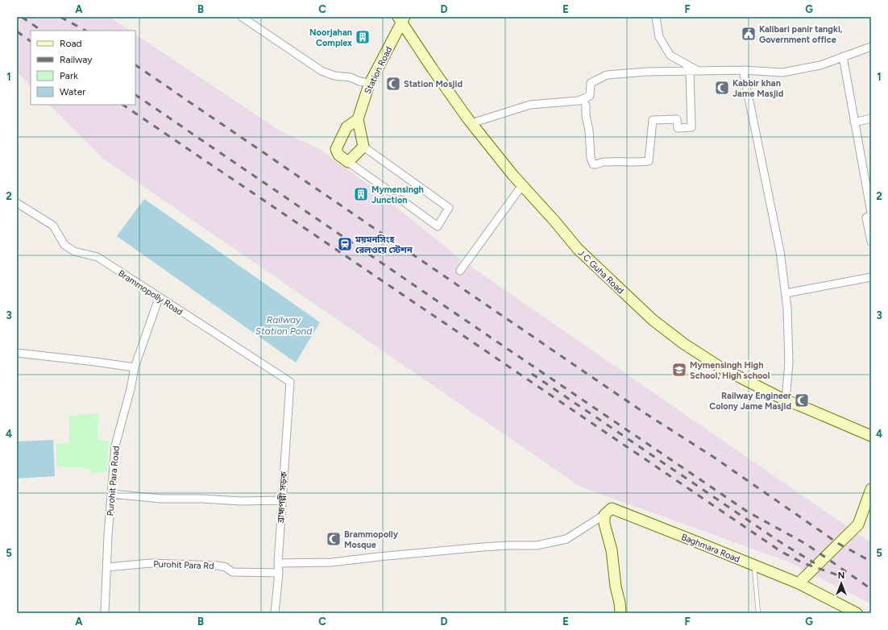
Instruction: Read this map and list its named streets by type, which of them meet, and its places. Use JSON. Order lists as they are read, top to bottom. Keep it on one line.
{"streets":{"street":["Station Road","J C Guha Road","Brammopolly Road","Purohit Para Road","ব্রাহ্মপল্লী সড়ক","Baghmara Road","Purohit Para Rd"]},"crossings":[["Station Road","J C Guha Road"],["Brammopolly Road","Purohit Para Road"],["Brammopolly Road","ব্রাহ্মপল্লী সড়ক"],["Purohit Para Road","Purohit Para Rd"],["ব্রাহ্মপল্লী সড়ক","Purohit Para Rd"]],"water":["Railway Station Pond"],"places":{"public building":["Kalibari panir tangki, Government office"],"building":["Noorjahan Complex","Mymensingh Junction"],"mosque":["Station Mosjid","Kabbir khan Jame Masjid","Railway Engineer Colony Jame Masjid","Brammopolly Mosque"],"station":["ময়মনসিংহ রেলওয়ে স্টেশন"],"school or university":["Mymensingh High School, High school"]},"legend":["Road","Railway","Park","Water"],"north":"top","grid":{"columns":["A","B","C","D","E","F","G"],"rows":["1","2","3","4","5"]}}
